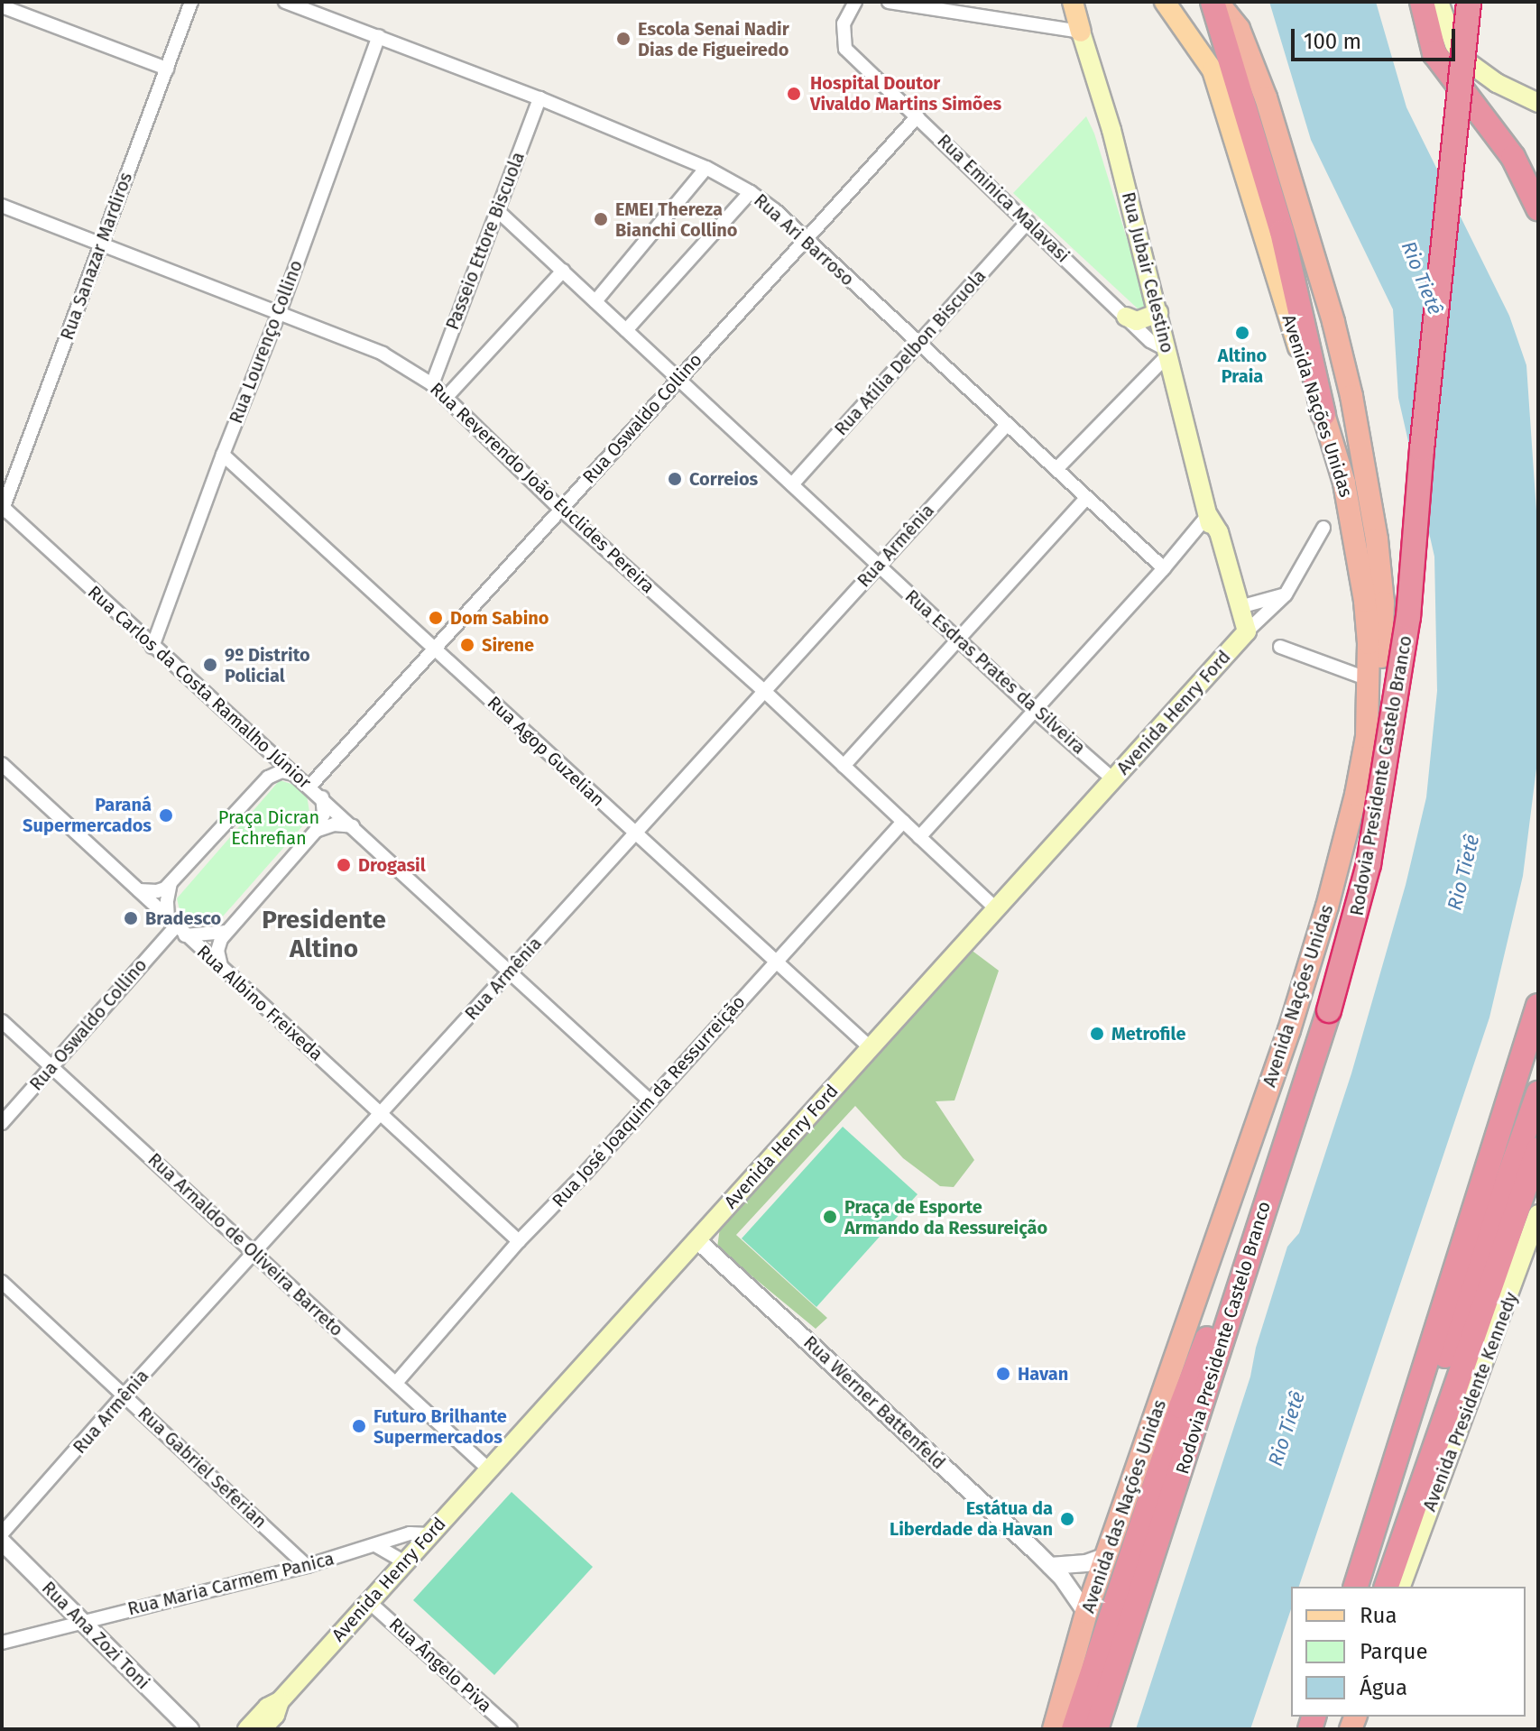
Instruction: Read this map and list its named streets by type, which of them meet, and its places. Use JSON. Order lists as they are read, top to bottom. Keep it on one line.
{"streets":{"highway":["Avenida Nações Unidas","Rodovia Presidente Castelo Branco","Avenida das Nações Unidas"],"main road":["Rua Jubair Celestino","Avenida Henry Ford","Avenida Presidente Kennedy"],"street":["Rua Eminica Malavasi","Rua Ari Barroso","Passeio Ettore Biscuola","Rua Sanazar Mardiros","Rua Lourenço Collino","Rua Atília Delbon Biscuola","Rua Oswaldo Collino","Rua Reverendo João Euclides Pereira","Rua Armênia","Rua Esdras Prates da Silveira","Rua Carlos da Costa Ramalho Júnior","Rua Agop Guzelian","Rua Albino Freixeda","Rua José Joaquim da Ressurreição","Rua Arnaldo de Oliveira Barreto","Rua Werner Battenfeld","Rua Gabriel Seferian","Rua Maria Carmem Panica","Rua Ana Zozi Toni","Rua Ângelo Piva"]},"crossings":[["Rua Eminica Malavasi","Rua Jubair Celestino"],["Rua Eminica Malavasi","Rua Atília Delbon Biscuola"],["Rua Eminica Malavasi","Rua Oswaldo Collino"],["Rua Ari Barroso","Passeio Ettore Biscuola"],["Rua Ari Barroso","Rua Lourenço Collino"],["Rua Ari Barroso","Rua Atília Delbon Biscuola"],["Rua Ari Barroso","Rua Oswaldo Collino"],["Rua Ari Barroso","Rua Armênia"],["Passeio Ettore Biscuola","Rua Reverendo João Euclides Pereira"],["Passeio Ettore Biscuola","Rua Esdras Prates da Silveira"],["Rua Sanazar Mardiros","Rua Reverendo João Euclides Pereira"],["Rua Sanazar Mardiros","Rua Carlos da Costa Ramalho Júnior"],["Rua Jubair Celestino","Avenida Henry Ford"],["Rua Lourenço Collino","Rua Reverendo João Euclides Pereira"],["Rua Lourenço Collino","Rua Carlos da Costa Ramalho Júnior"],["Rua Lourenço Collino","Rua Agop Guzelian"],["Rua Atília Delbon Biscuola","Rua Esdras Prates da Silveira"],["Avenida Nações Unidas","Avenida das Nações Unidas"],["Rua Oswaldo Collino","Rua Reverendo João Euclides Pereira"],["Rua Oswaldo Collino","Rua Esdras Prates da Silveira"],["Rua Oswaldo Collino","Rua Carlos da Costa Ramalho Júnior"],["Rua Oswaldo Collino","Rua Agop Guzelian"],["Rua Oswaldo Collino","Rua Albino Freixeda"],["Rua Oswaldo Collino","Rua Arnaldo de Oliveira Barreto"],["Rua Reverendo João Euclides Pereira","Rua Armênia"],["Rua Reverendo João Euclides Pereira","Avenida Henry Ford"],["Rua Reverendo João Euclides Pereira","Rua José Joaquim da Ressurreição"],["Rua Armênia","Rua Esdras Prates da Silveira"],["Rua Armênia","Rua Carlos da Costa Ramalho Júnior"],["Rua Armênia","Rua Agop Guzelian"],["Rua Armênia","Rua Albino Freixeda"],["Rua Armênia","Rua Arnaldo de Oliveira Barreto"],["Rua Armênia","Rua Gabriel Seferian"],["Rua Esdras Prates da Silveira","Avenida Henry Ford"],["Rua Carlos da Costa Ramalho Júnior","Rua José Joaquim da Ressurreição"],["Avenida Henry Ford","Rua Agop Guzelian"],["Avenida Henry Ford","Rua Arnaldo de Oliveira Barreto"],["Avenida Henry Ford","Rua Werner Battenfeld"],["Avenida Henry Ford","Rua Maria Carmem Panica"],["Avenida Henry Ford","Rua Ângelo Piva"],["Rua Agop Guzelian","Rua José Joaquim da Ressurreição"],["Rua Albino Freixeda","Rua José Joaquim da Ressurreição"],["Rua José Joaquim da Ressurreição","Rua Arnaldo de Oliveira Barreto"],["Rua Werner Battenfeld","Avenida das Nações Unidas"],["Rua Gabriel Seferian","Rua Maria Carmem Panica"],["Rua Maria Carmem Panica","Rua Ana Zozi Toni"]],"districts":["Presidente Altino"],"water":["Rio Tietê"],"parks":["Praça Dicran Echrefian"],"places":["Escola Senai Nadir Dias de Figueiredo","Hospital Doutor Vivaldo Martins Simões","EMEI Thereza Bianchi Collino","Altino Praia","Correios","Dom Sabino","Sirene","9º Distrito Policial","Paraná Supermercados","Drogasil","Bradesco","Metrofile","Praça de Esporte Armando da Ressureição","Havan","Futuro Brilhante Supermercados","Estátua da Liberdade da Havan"],"legend":["Rua","Parque","Água"],"scale_bar":"100 m"}
